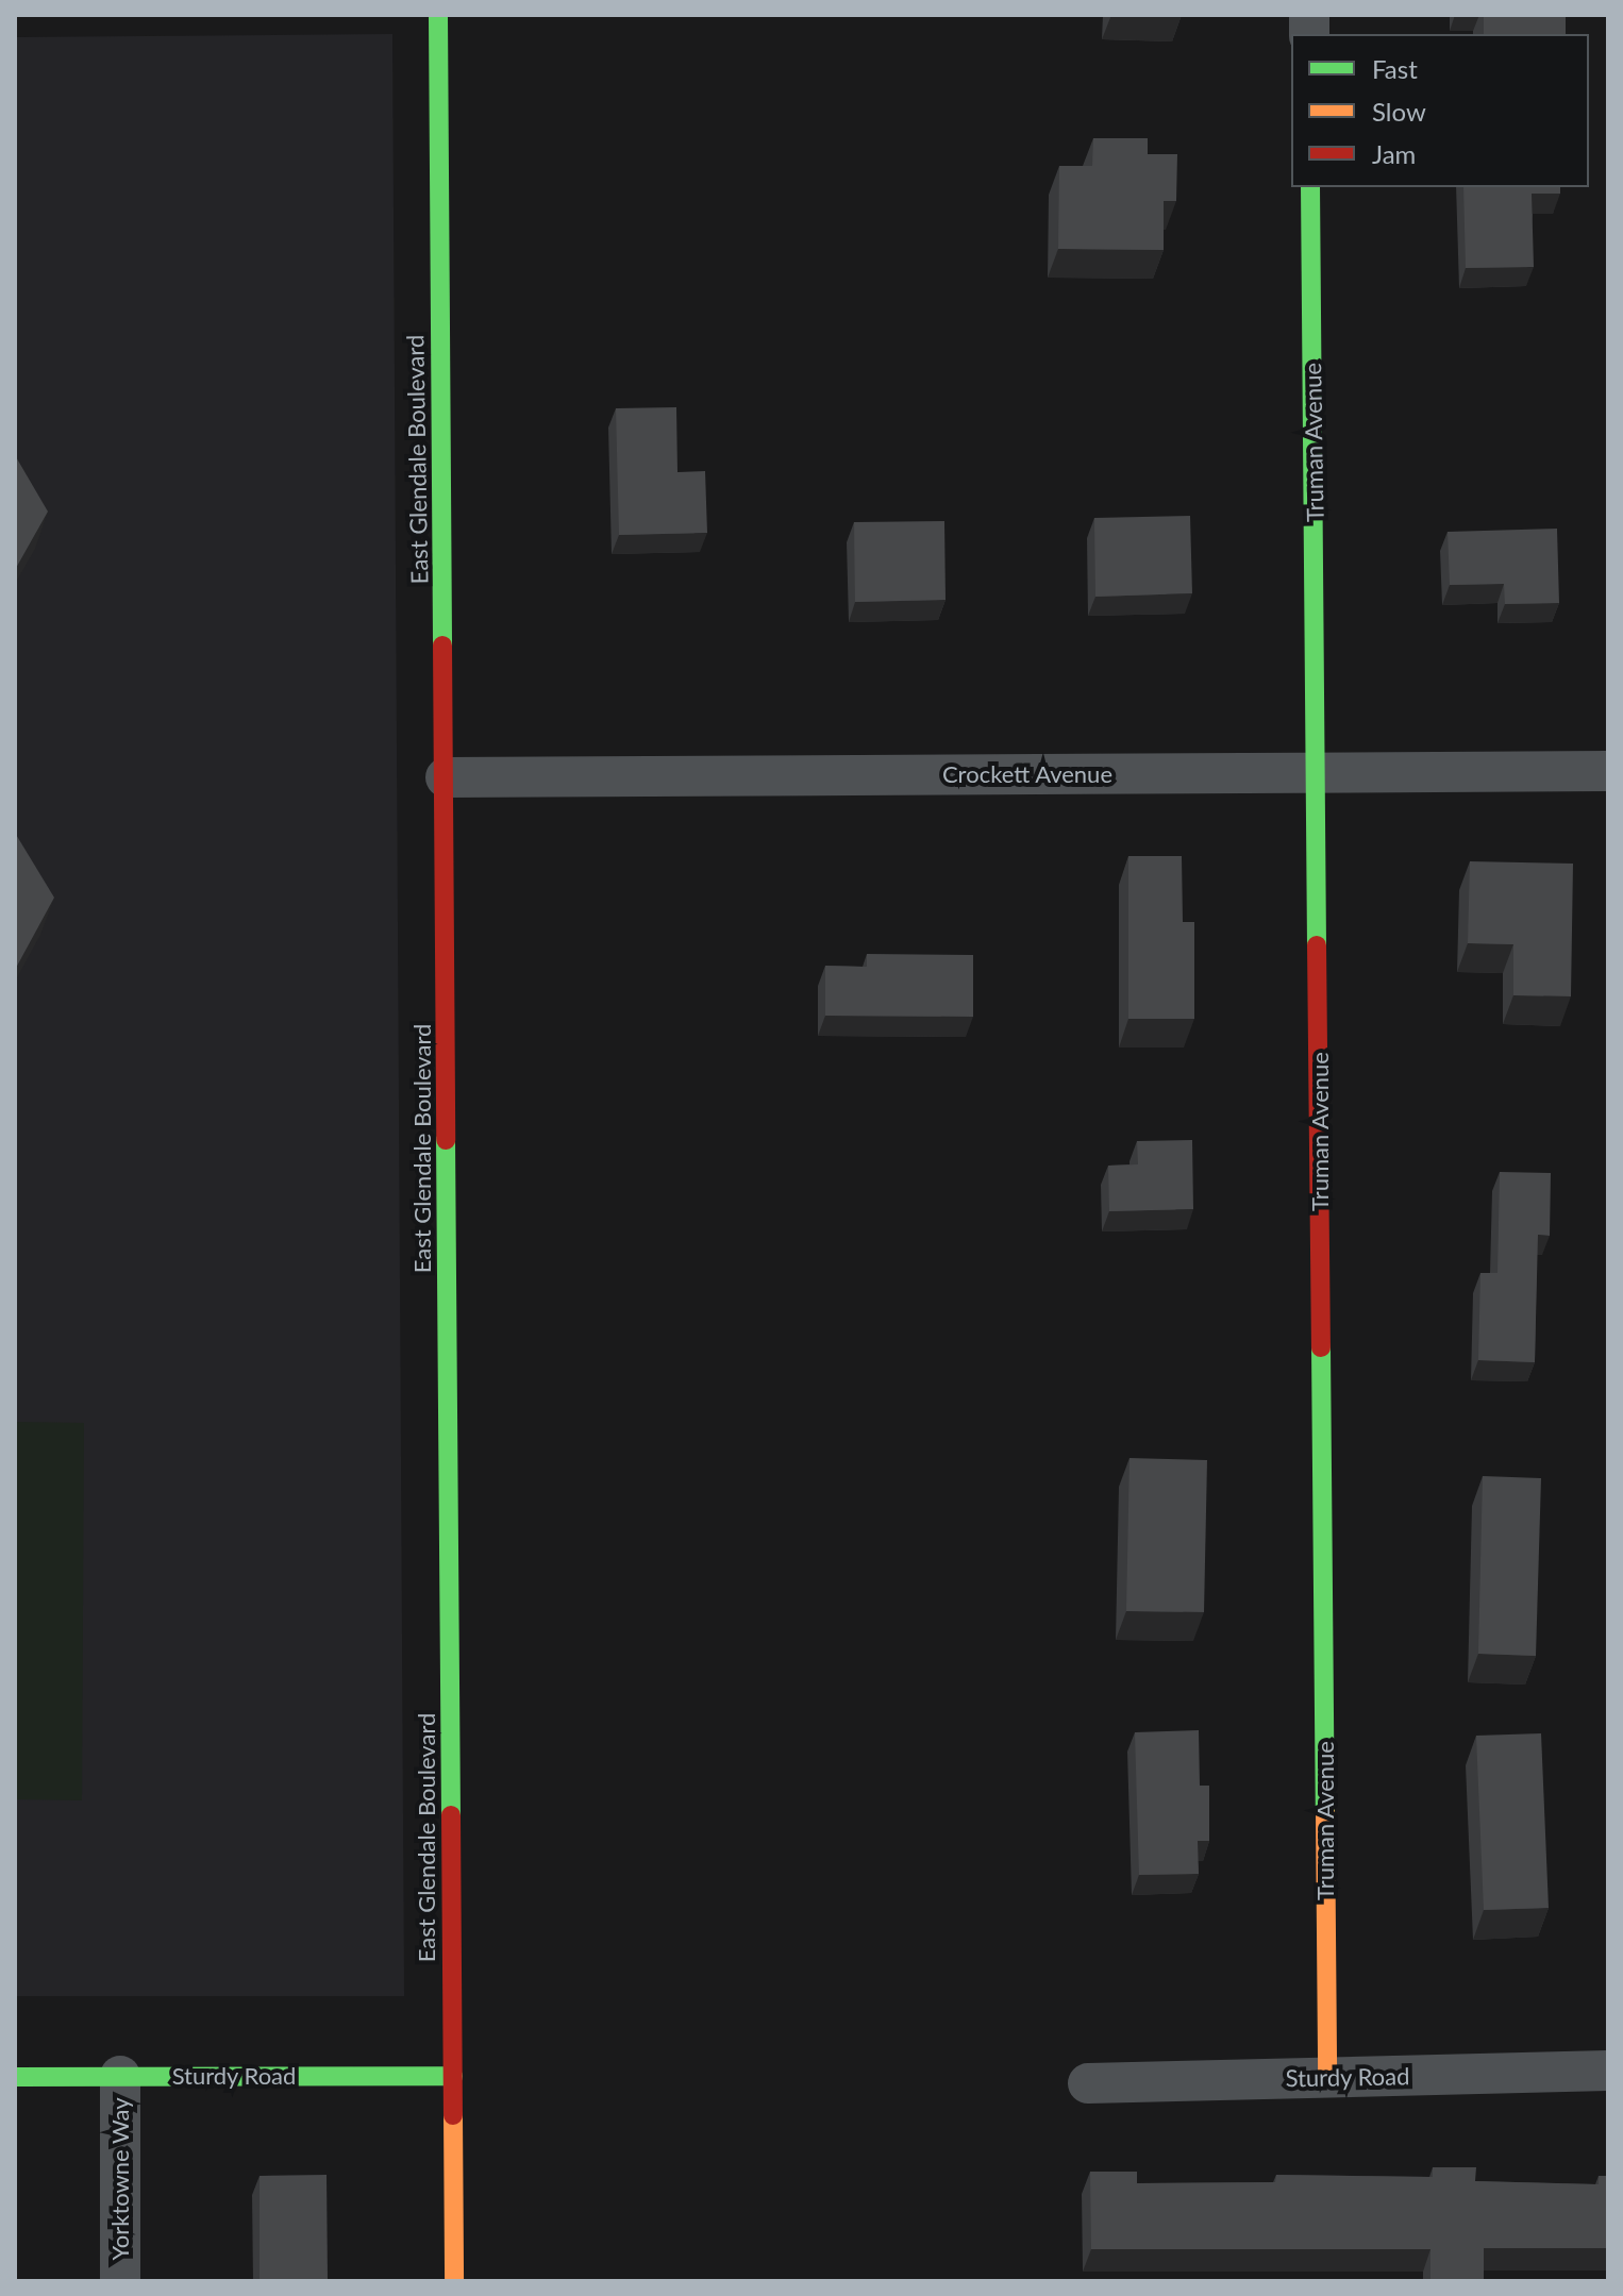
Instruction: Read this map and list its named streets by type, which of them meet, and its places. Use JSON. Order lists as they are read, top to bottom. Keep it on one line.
{"streets":{"street":["Truman Avenue","East Glendale Boulevard","Crockett Avenue","Sturdy Road","Yorktowne Way"]},"crossings":[["Truman Avenue","Crockett Avenue"],["Truman Avenue","Sturdy Road"],["East Glendale Boulevard","Crockett Avenue"],["East Glendale Boulevard","Sturdy Road"],["Sturdy Road","Yorktowne Way"]],"legend":["Fast","Slow","Jam"]}
